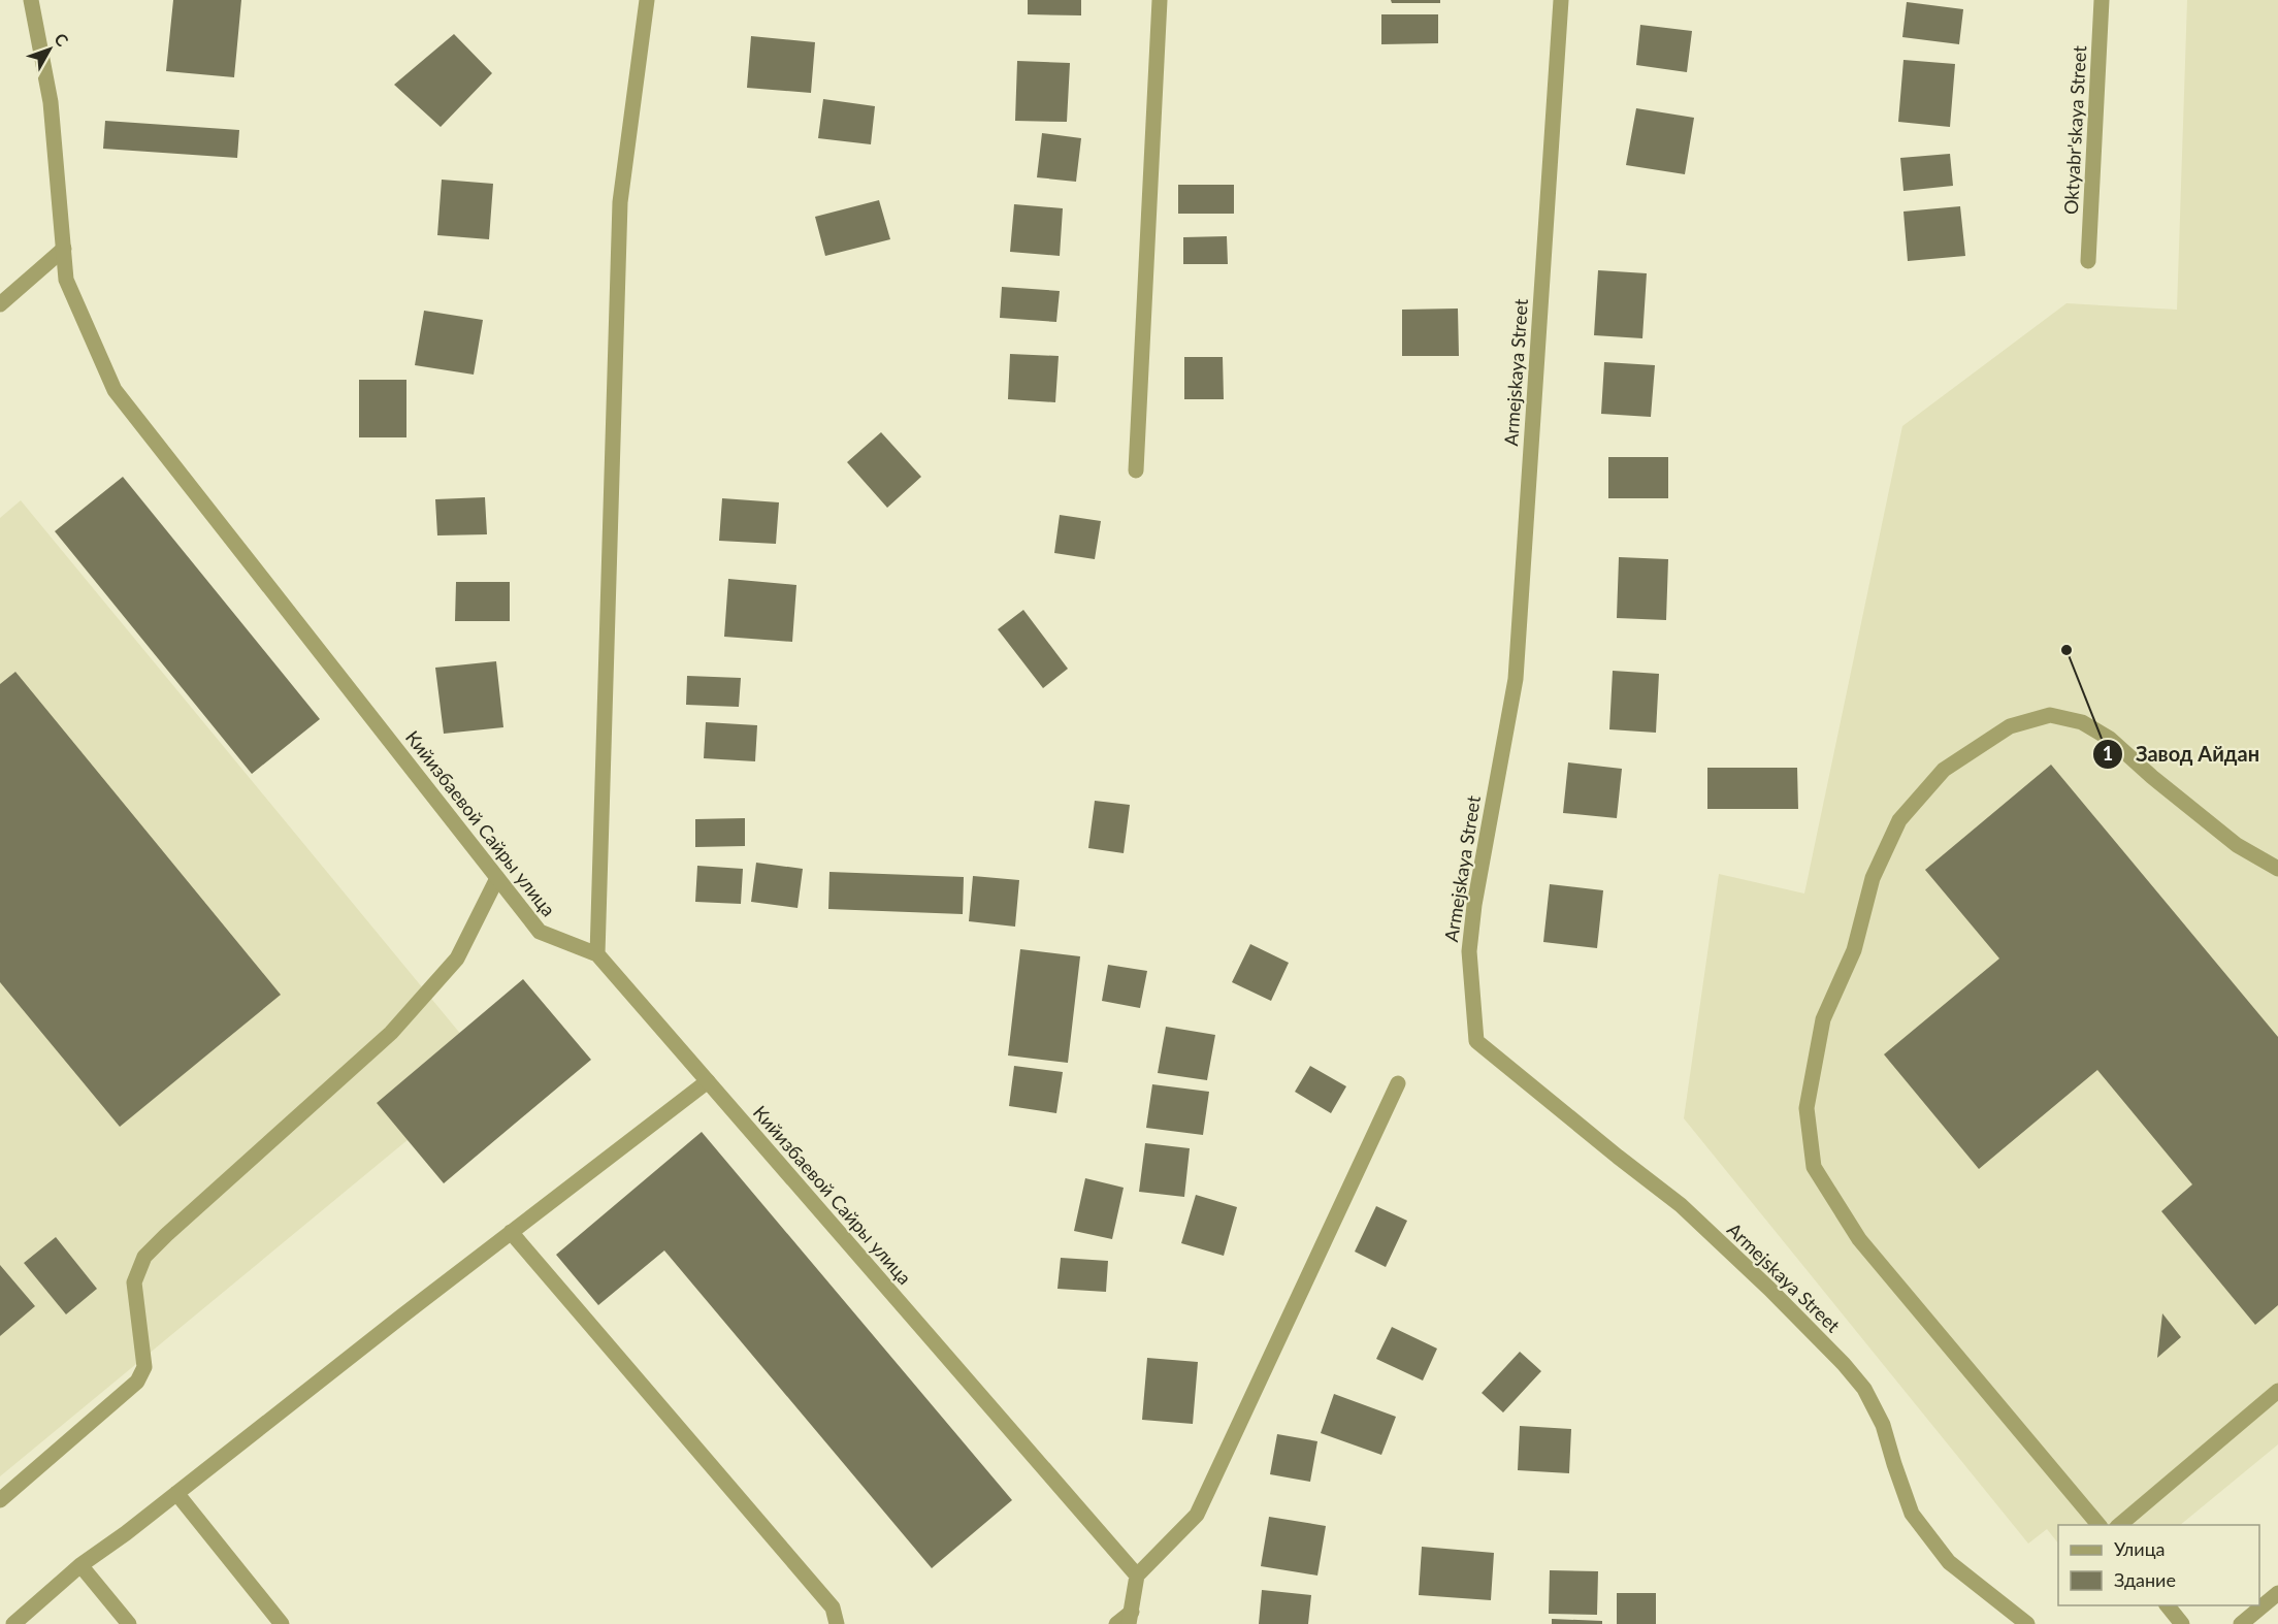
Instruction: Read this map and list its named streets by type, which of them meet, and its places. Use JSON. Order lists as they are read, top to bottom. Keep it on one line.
{"streets":{"street":["Oktyabr'skaya Street","Armejskaya Street","Кийизбаевой Сайры улица"]},"places":["Завод Айдан"],"legend":["Улица","Здание"],"north":"top right"}
